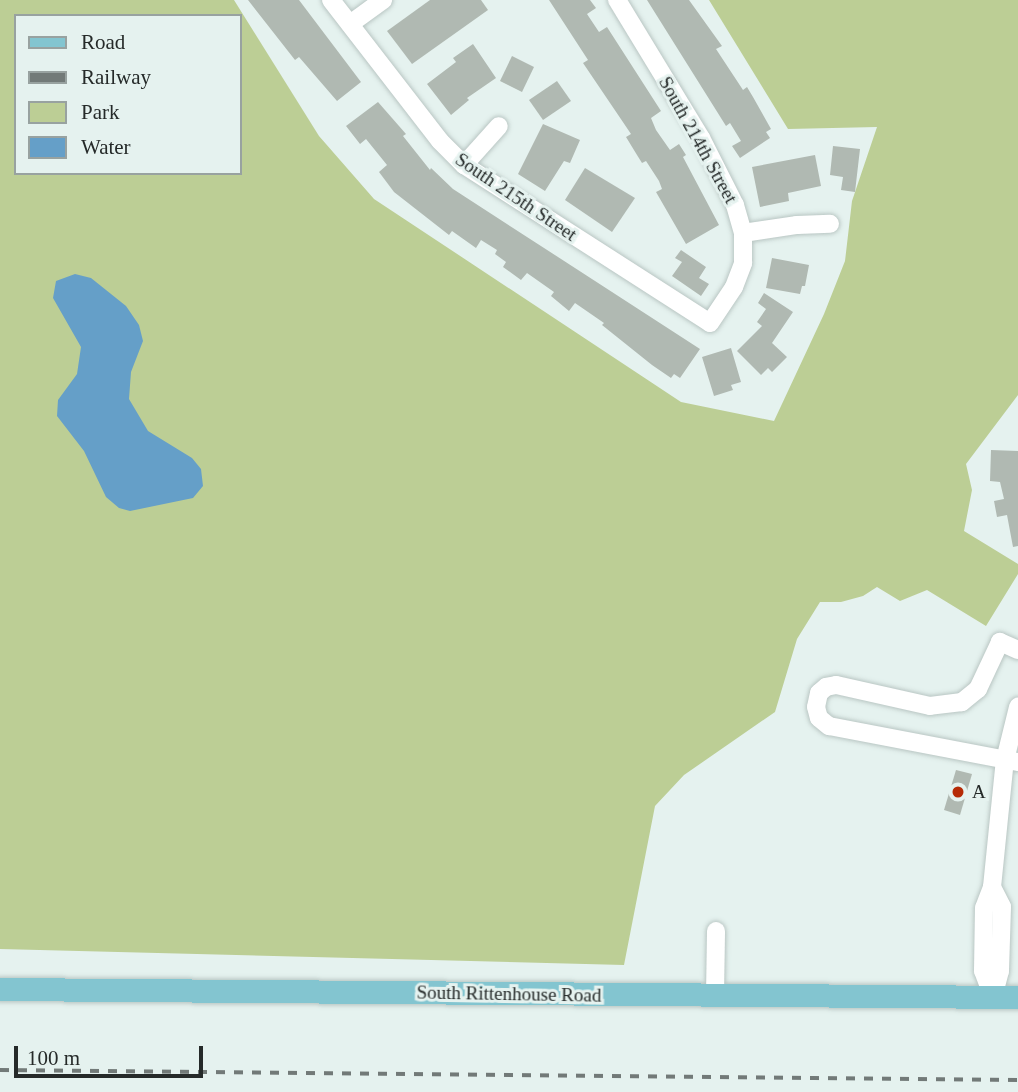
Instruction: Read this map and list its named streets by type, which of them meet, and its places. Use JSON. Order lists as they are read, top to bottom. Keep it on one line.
{"streets":{"main road":["South Rittenhouse Road"],"street":["South 214th Street","South 215th Street"]},"crossings":[["South 214th Street","South 215th Street"]],"places":["A"],"legend":["Road","Railway","Park","Water"],"scale_bar":"100 m"}
